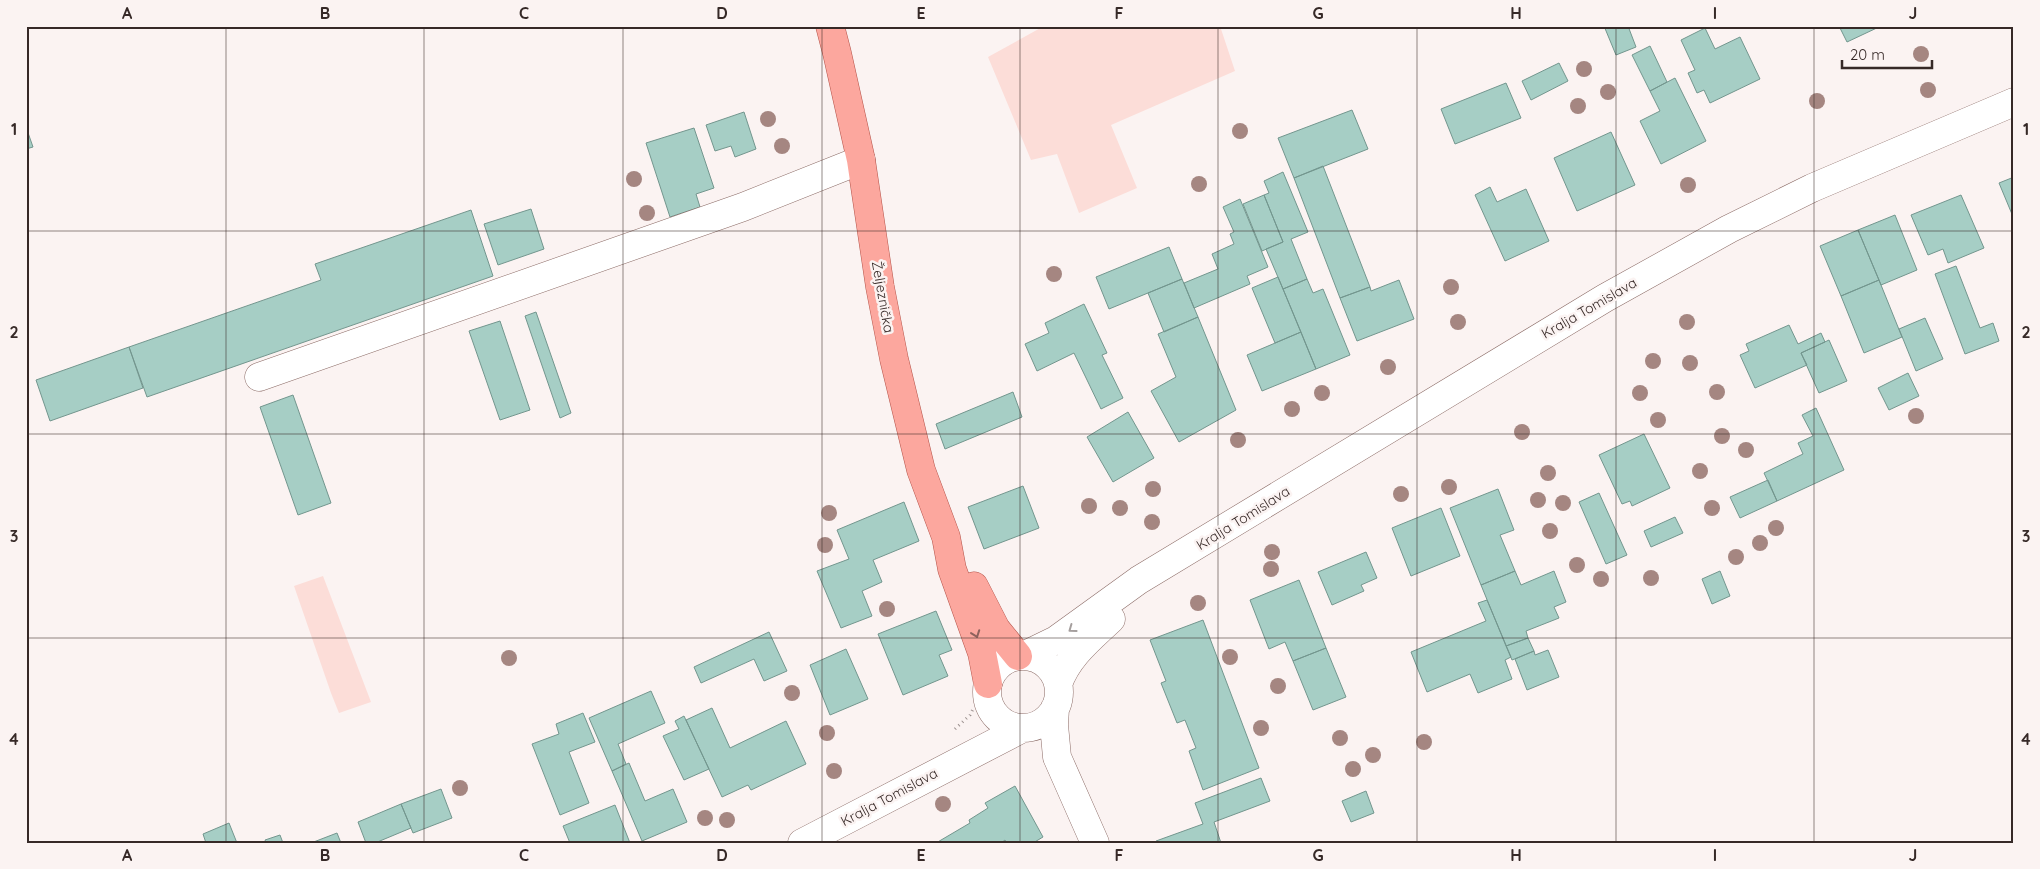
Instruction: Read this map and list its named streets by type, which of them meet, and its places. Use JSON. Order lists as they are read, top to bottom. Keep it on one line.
{"streets":{"main road":["Željeznička"],"street":["Kralja Tomislava"]},"crossings":[["Željeznička","Kralja Tomislava"]],"scale_bar":"20 m","grid":{"columns":["A","B","C","D","E","F","G","H","I","J"],"rows":["1","2","3","4"]}}
